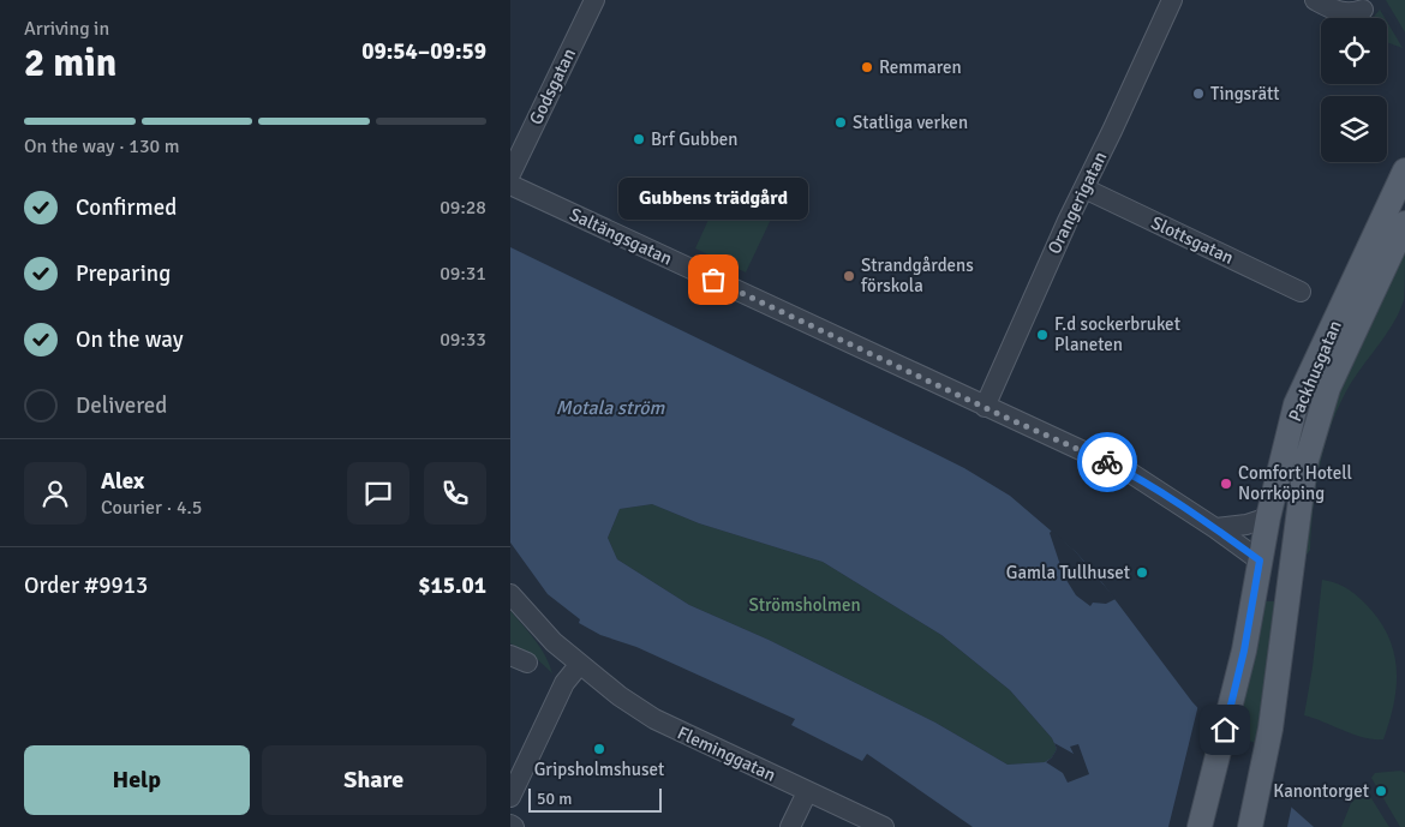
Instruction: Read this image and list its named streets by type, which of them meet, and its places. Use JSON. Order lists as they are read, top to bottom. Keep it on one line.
{"streets":{"main road":["Packhusgatan"],"street":["Godsgatan","Orangerigatan","Saltängsgatan","Slottsgatan","Fleminggatan"]},"crossings":[["Orangerigatan","Saltängsgatan"],["Orangerigatan","Slottsgatan"],["Saltängsgatan","Packhusgatan"]],"water":["Motala ström"],"parks":["Strömsholmen"],"places":["Remmaren","Tingsrätt","Statliga verken","Brf Gubben","Strandgårdens förskola","Gubbens trädgård","F.d sockerbruket Planeten","Comfort Hotell Norrköping","Gamla Tullhuset","Gripsholmshuset","Kanontorget"],"scale_bar":"50 m","page":{"heading":["2 min","Arriving in","09:54–09:59"],"panel":["Alex","Courier · 4.5","Order #9913","$15.01"],"bar":"On the way · 130 m","list":[["Confirmed","09:28"],["Preparing","09:31"],["On the way","09:33"],"Delivered"],"bubble":"Gubbens trädgård","buttons":["Help","Share"],"scale":"50 m"}}
